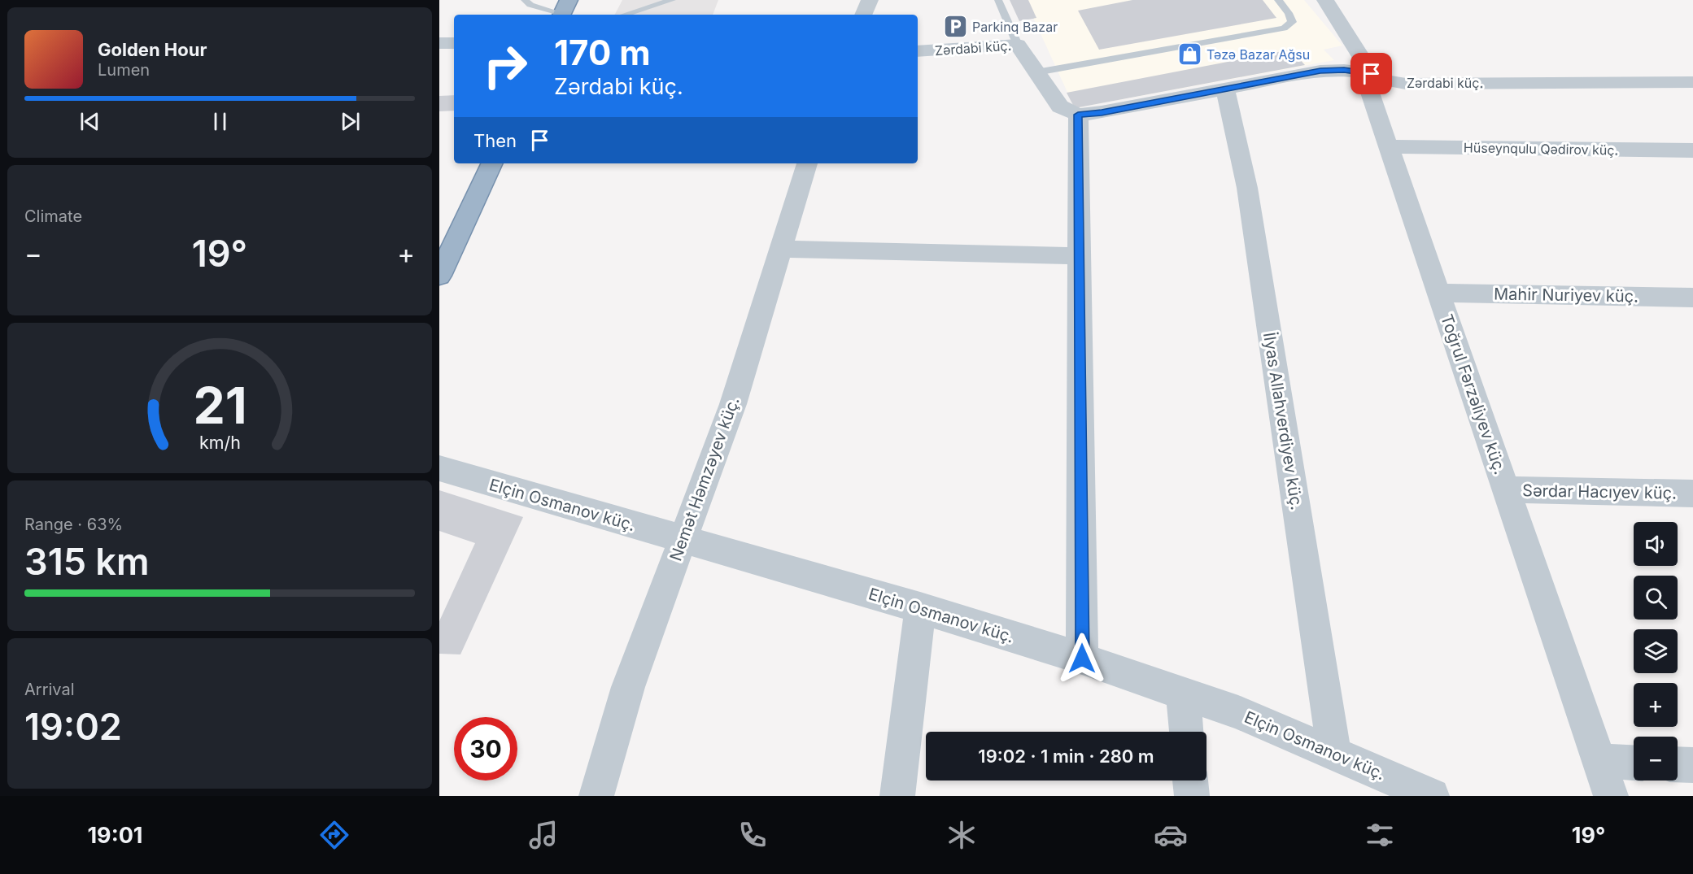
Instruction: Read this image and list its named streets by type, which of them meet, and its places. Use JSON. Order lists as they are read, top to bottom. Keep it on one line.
{"streets":{"street":["Zərdabi küç.","Hüseynqulu Qədirov küç.","Mahir Nuriyev küç.","Toğrul Fərzəliyev küç.","İlyas Allahverdiyev küç.","Nemət Həmzəyev küç.","Sərdar Hacıyev küç.","Elçin Osmanov küç."]},"crossings":[["Zərdabi küç.","Toğrul Fərzəliyev küç."],["Zərdabi küç.","İlyas Allahverdiyev küç."],["Hüseynqulu Qədirov küç.","Toğrul Fərzəliyev küç."],["Mahir Nuriyev küç.","Toğrul Fərzəliyev küç."],["Toğrul Fərzəliyev küç.","Sərdar Hacıyev küç."],["İlyas Allahverdiyev küç.","Elçin Osmanov küç."],["Nemət Həmzəyev küç.","Elçin Osmanov küç."]],"places":{"parking":["Parkinq Bazar"],"shop":["Təzə Bazar Ağsu"]},"page":{"turn":["170 m","Zərdabi küç."],"song":["Golden Hour","Lumen"],"then":"Then","tile":["Climate",["Range · 63%","315 km"],["Arrival","19:02"]],"heat":["−","19°","+"],"map_buttons":["+","−"],"limit":"30","trip":"19:02 · 1 min · 280 m","tabs":["19:01","19°"],"gauge":["21","km/h"]}}
